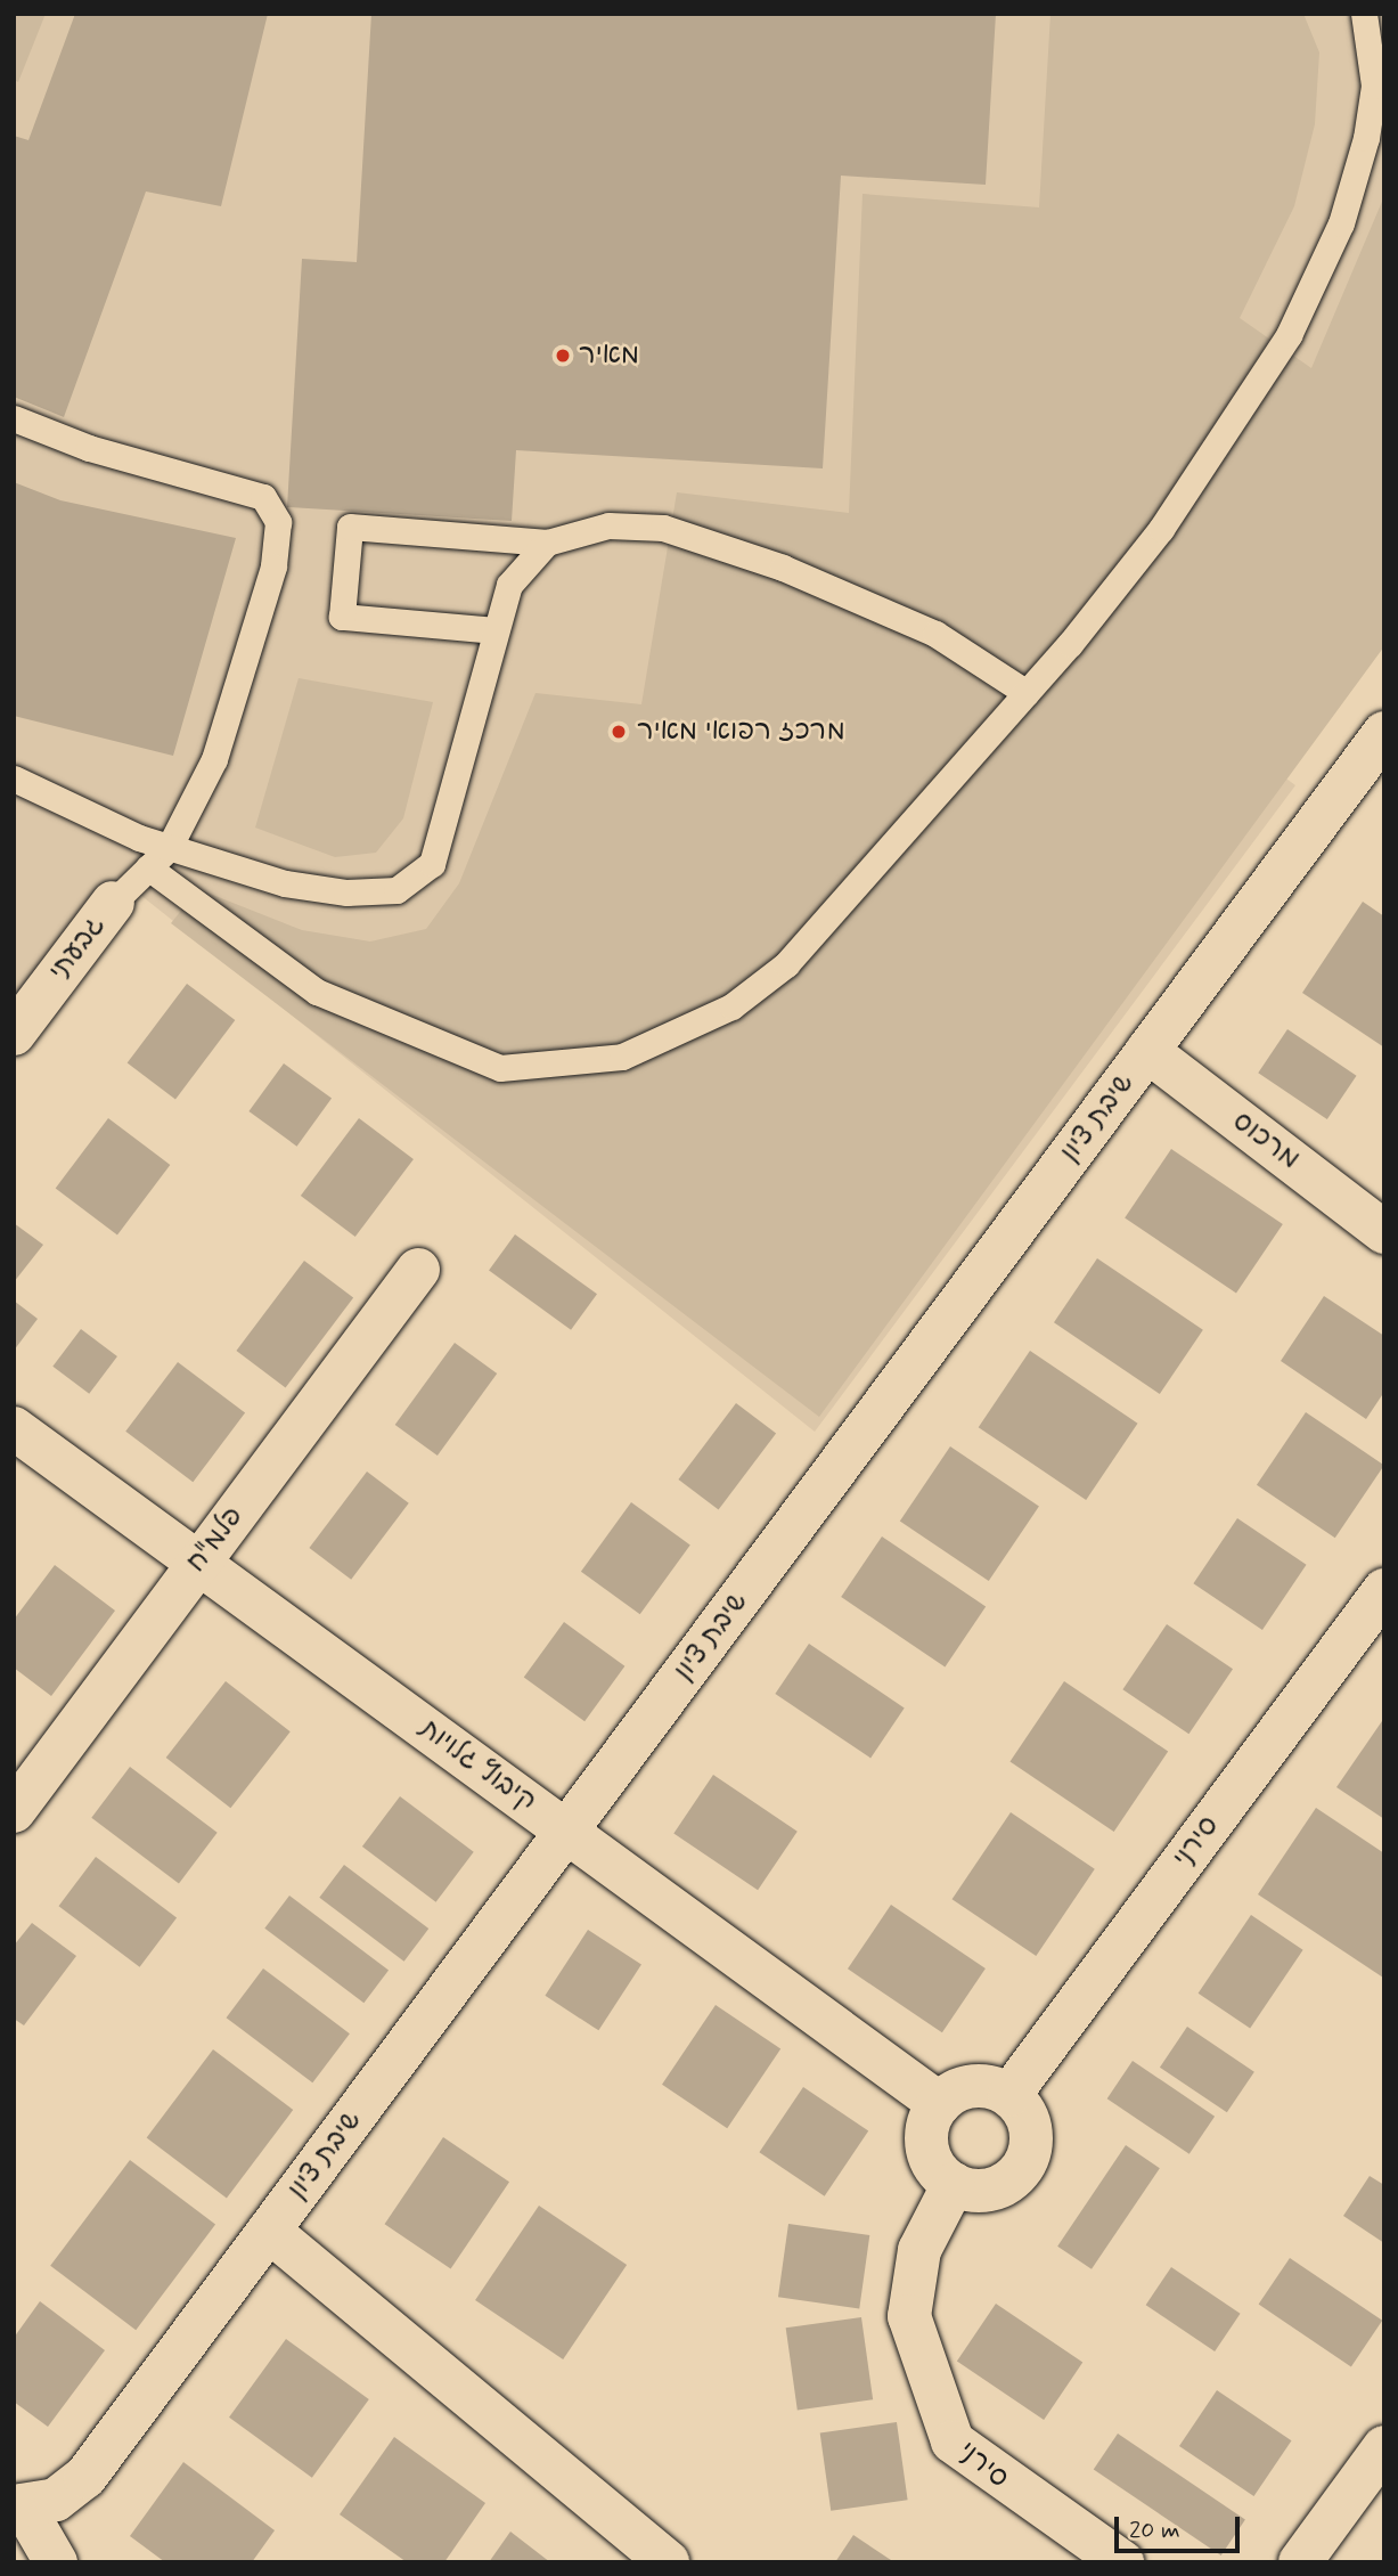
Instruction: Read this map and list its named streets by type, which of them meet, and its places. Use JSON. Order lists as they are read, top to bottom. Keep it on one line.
{"streets":{"street":["גבעתי","שיבת ציון","מרכוס","פלמ\"ח","קיבוץ גלויות","סירני"]},"crossings":[["שיבת ציון","מרכוס"],["שיבת ציון","קיבוץ גלויות"],["פלמ\"ח","קיבוץ גלויות"],["קיבוץ גלויות","סירני"]],"places":["מאיר","מרכז רפואי מאיר"],"scale_bar":"20 m"}
